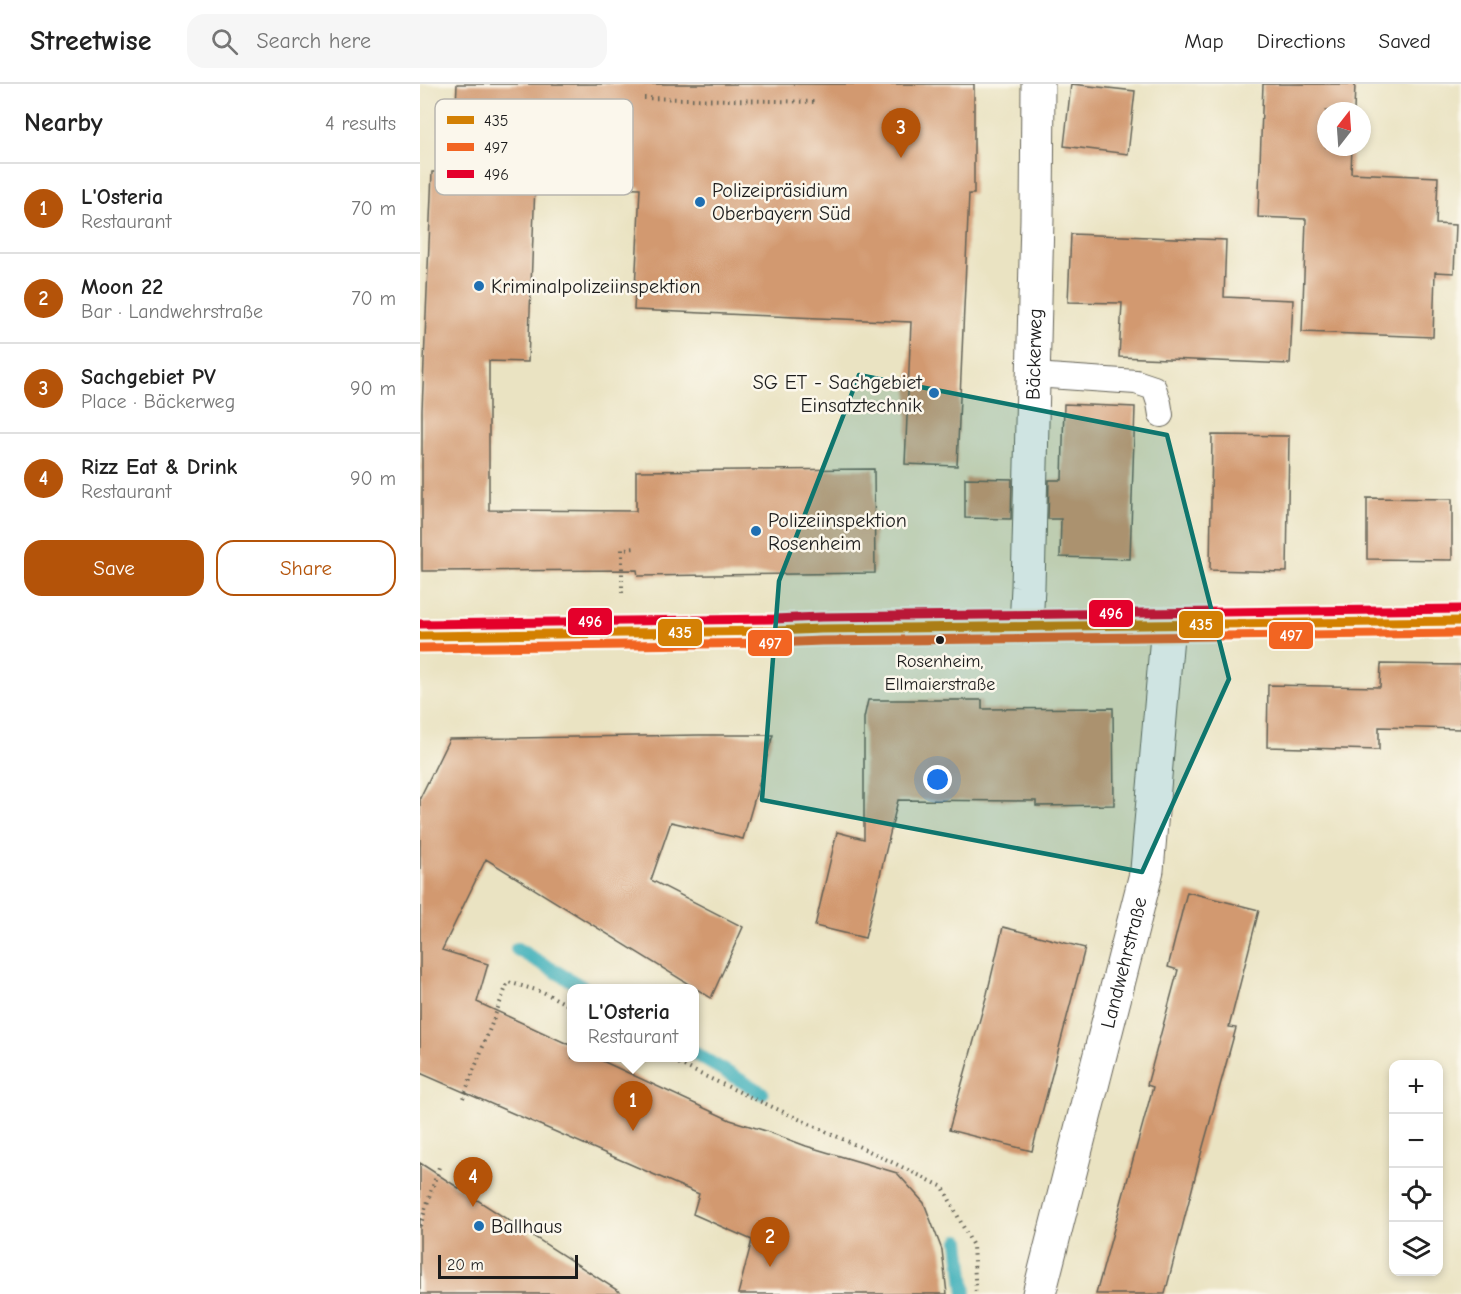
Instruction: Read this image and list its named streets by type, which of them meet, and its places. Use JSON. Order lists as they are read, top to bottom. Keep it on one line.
{"streets":{"street":["Bäckerweg","Landwehrstraße"]},"places":["Polizeipräsidium Oberbayern Süd","Kriminalpolizeiinspektion","SG ET - Sachgebiet Einsatztechnik","Polizeiinspektion Rosenheim","Rosenheim, Ellmaierstraße","Ballhaus"],"lines":["transit line 496","transit line 435","transit line 497"],"legend":["435","497","496"],"scale_bar":"20 m","north":"top","page":{"header":"Streetwise","search":"Search here","nav":["Map","Directions","Saved"],"heading":["Nearby","4 results"],"pins":["3","1","4","2"],"list":[{"mark":"1","name":"L'Osteria","note":"Restaurant","value":"70 m"},{"mark":"2","name":"Moon 22","note":"Bar · Landwehrstraße","value":"70 m"},{"mark":"3","name":"Sachgebiet PV","note":"Place · Bäckerweg","value":"90 m"},{"mark":"4","name":"Rizz Eat & Drink","note":"Restaurant","value":"90 m"}],"buttons":["Save","Share"],"popup":["L'Osteria","Restaurant"],"map_buttons":["+","−"],"scale":"20 m"}}
